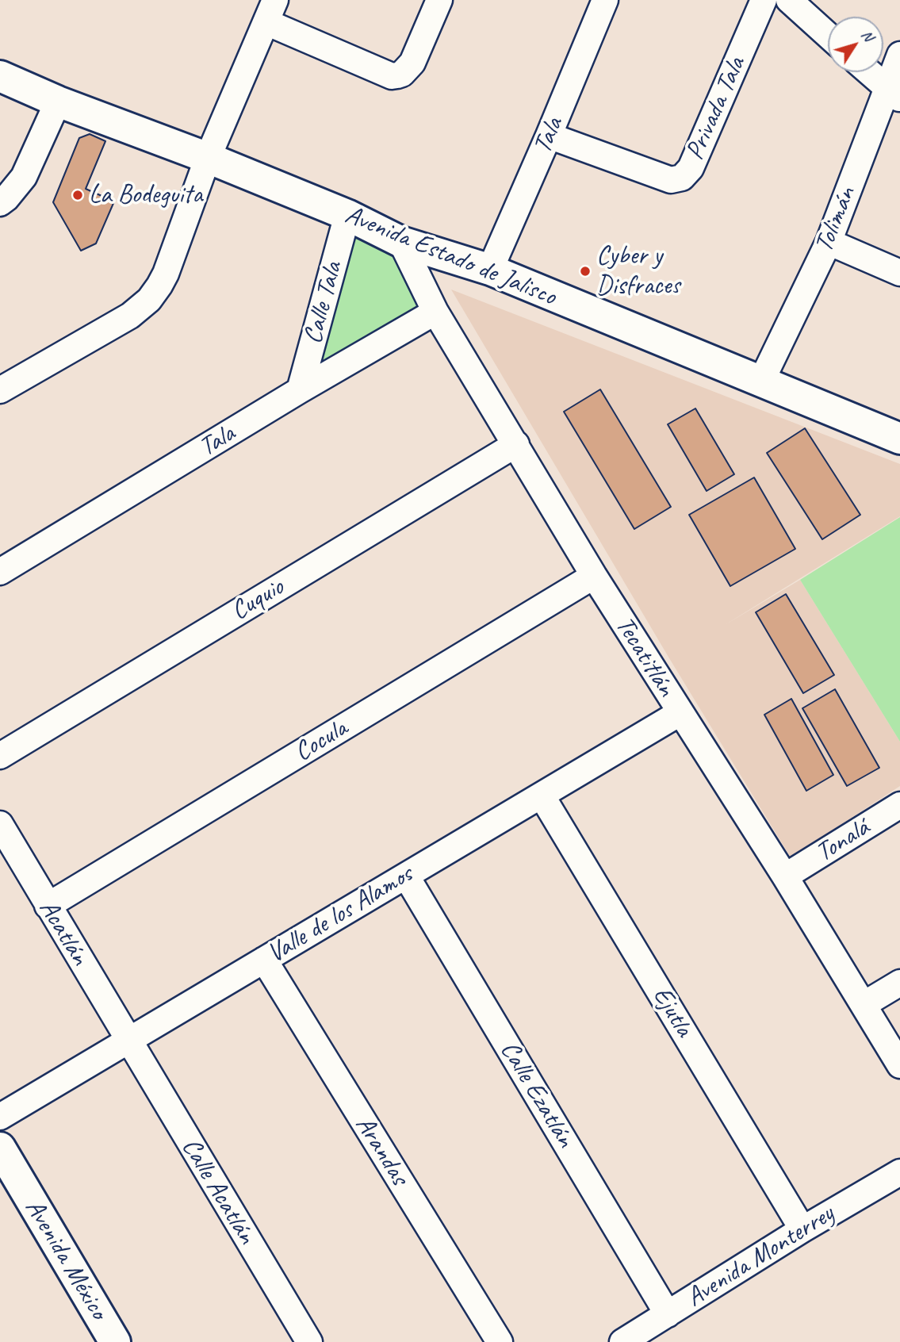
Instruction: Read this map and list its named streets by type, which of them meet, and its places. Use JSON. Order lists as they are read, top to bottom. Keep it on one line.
{"streets":{"street":["Privada Tala","Tala","Tolimán","Avenida Estado de Jalisco","Calle Tala","Cuquio","Tecatitlán","Cocula","Tonalá","Valle de los Alamos","Acatlán","Ejutla","Calle Ezatlán","Arandas","Calle Acatlán","Avenida Monterrey","Avenida México"]},"crossings":[["Privada Tala","Tala"],["Tala","Avenida Estado de Jalisco"],["Tala","Calle Tala"],["Tala","Tecatitlán"],["Tolimán","Avenida Estado de Jalisco"],["Avenida Estado de Jalisco","Calle Tala"],["Avenida Estado de Jalisco","Tecatitlán"],["Cuquio","Tecatitlán"],["Tecatitlán","Cocula"],["Tecatitlán","Tonalá"],["Tecatitlán","Valle de los Alamos"],["Cocula","Acatlán"],["Valle de los Alamos","Acatlán"],["Valle de los Alamos","Ejutla"],["Valle de los Alamos","Calle Ezatlán"],["Valle de los Alamos","Arandas"],["Valle de los Alamos","Calle Acatlán"],["Acatlán","Calle Acatlán"],["Ejutla","Avenida Monterrey"],["Calle Ezatlán","Avenida Monterrey"]],"places":["La Bodeguita","Cyber y Disfraces"],"north":"top right"}
